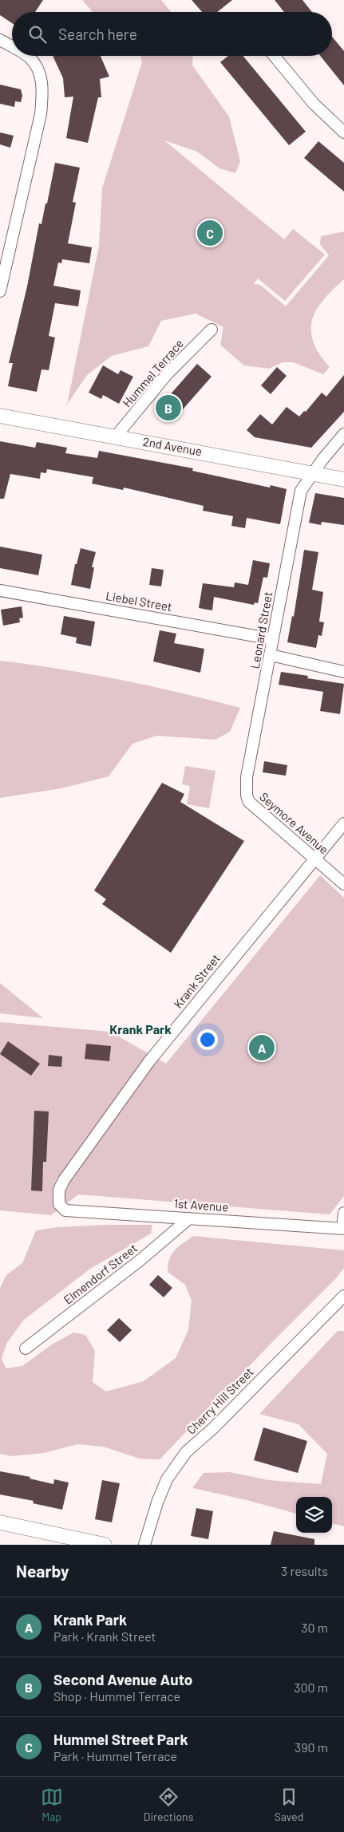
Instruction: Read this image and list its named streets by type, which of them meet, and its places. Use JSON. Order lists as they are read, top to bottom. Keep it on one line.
{"streets":{"street":["Hummel Terrace","2nd Avenue","Liebel Street","Leonard Street","Seymore Avenue","Krank Street","1st Avenue","Elmendorf Street","Cherry Hill Street"]},"crossings":[["Hummel Terrace","2nd Avenue"],["2nd Avenue","Leonard Street"],["Liebel Street","Leonard Street"],["Leonard Street","Seymore Avenue"],["Seymore Avenue","Krank Street"],["Krank Street","1st Avenue"],["1st Avenue","Elmendorf Street"]],"districts":["Krank Park"],"page":{"search":"Search here","pins":["C","B","A"],"heading":["Nearby","3 results"],"list":[{"mark":"A","name":"Krank Park","note":"Park · Krank Street","value":"30 m"},{"mark":"B","name":"Second Avenue Auto","note":"Shop · Hummel Terrace","value":"300 m"},{"mark":"C","name":"Hummel Street Park","note":"Park · Hummel Terrace","value":"390 m"}],"nav":["Map","Directions","Saved"]}}
